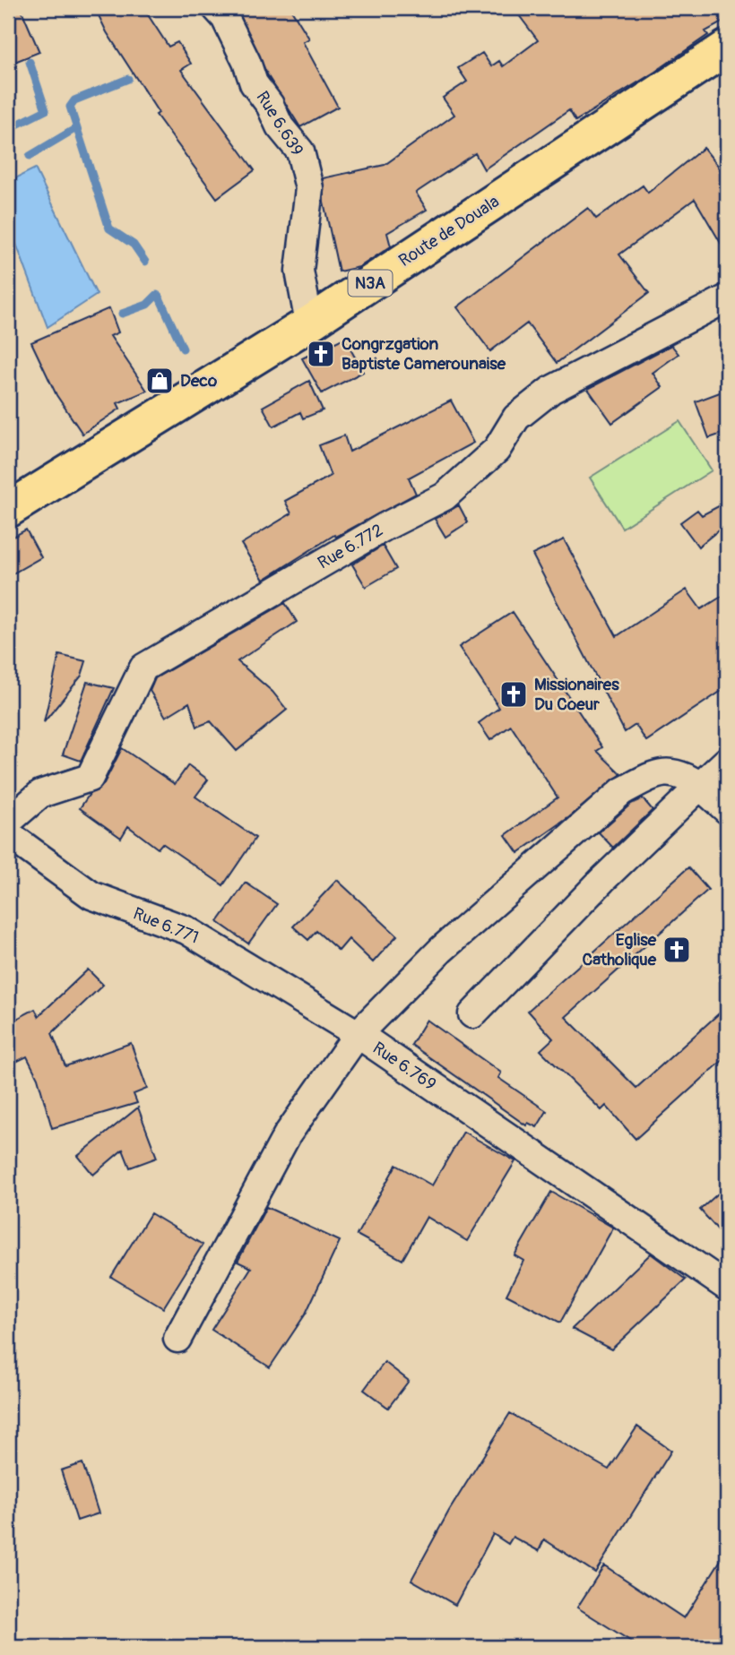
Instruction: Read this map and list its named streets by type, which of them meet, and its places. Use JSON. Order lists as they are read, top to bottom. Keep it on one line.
{"streets":{"highway":["Route de Douala","N3A"],"street":["Rue 6.639","Rue 6.772","Rue 6.771","Rue 6.769"]},"crossings":[["Rue 6.639","Route de Douala"],["Rue 6.771","Rue 6.769"]],"places":{"church":["Congrzgation Baptiste Camerounaise","Missionaires Du Coeur","Eglise Catholique"],"shop":["Deco"]}}
